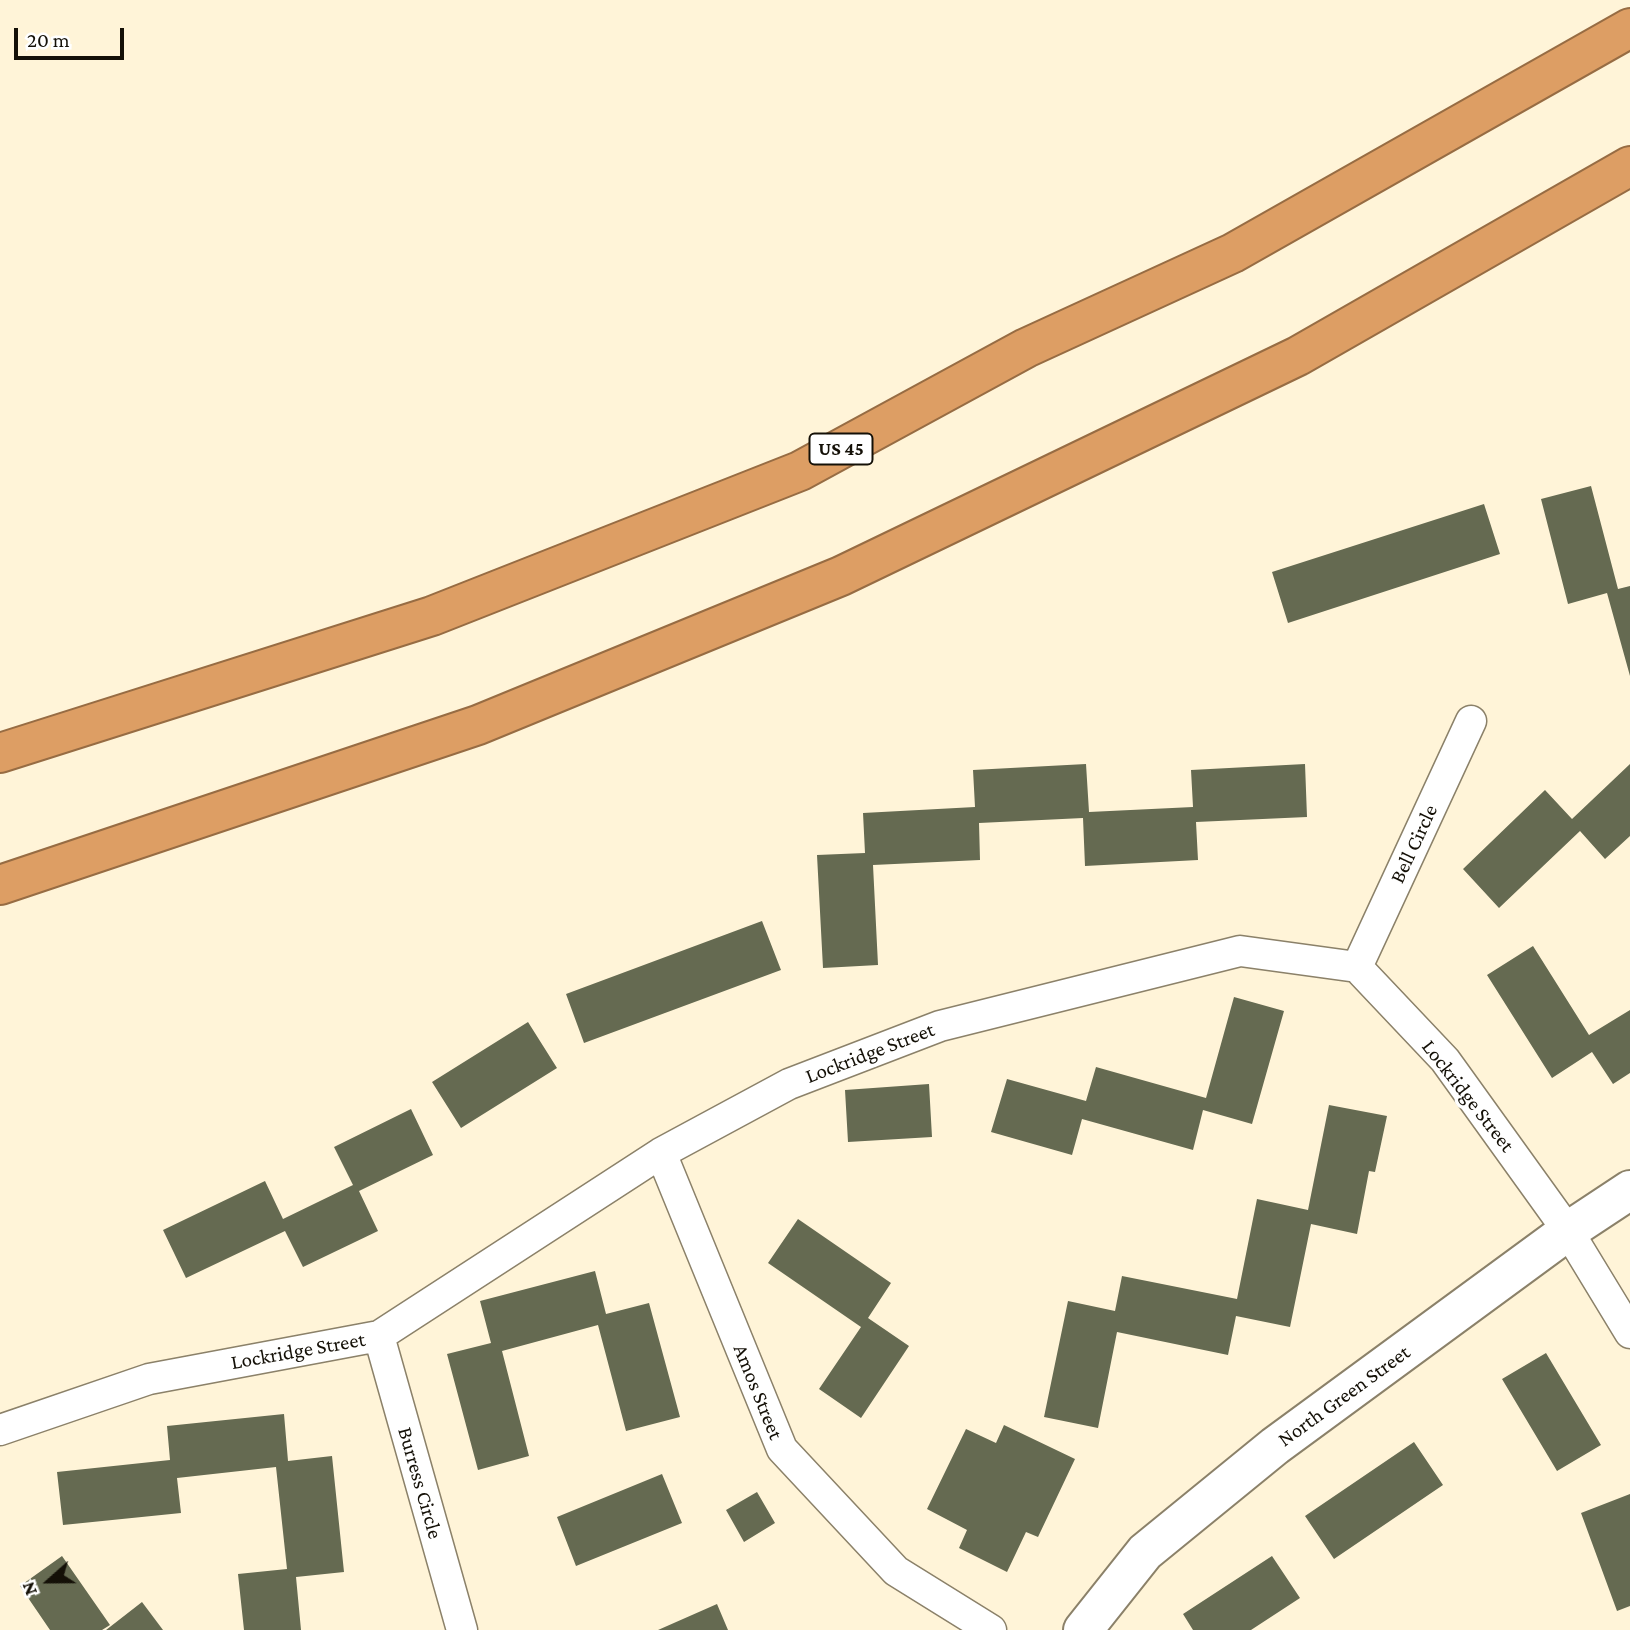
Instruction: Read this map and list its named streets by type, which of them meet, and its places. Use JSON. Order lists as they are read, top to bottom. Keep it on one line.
{"streets":{"highway":["US 45"],"street":["Bell Circle","Lockridge Street","Amos Street","North Green Street","Burress Circle"]},"crossings":[["Bell Circle","Lockridge Street"],["Lockridge Street","Amos Street"],["Lockridge Street","North Green Street"],["Lockridge Street","Burress Circle"]],"scale_bar":"20 m","north":"left"}
